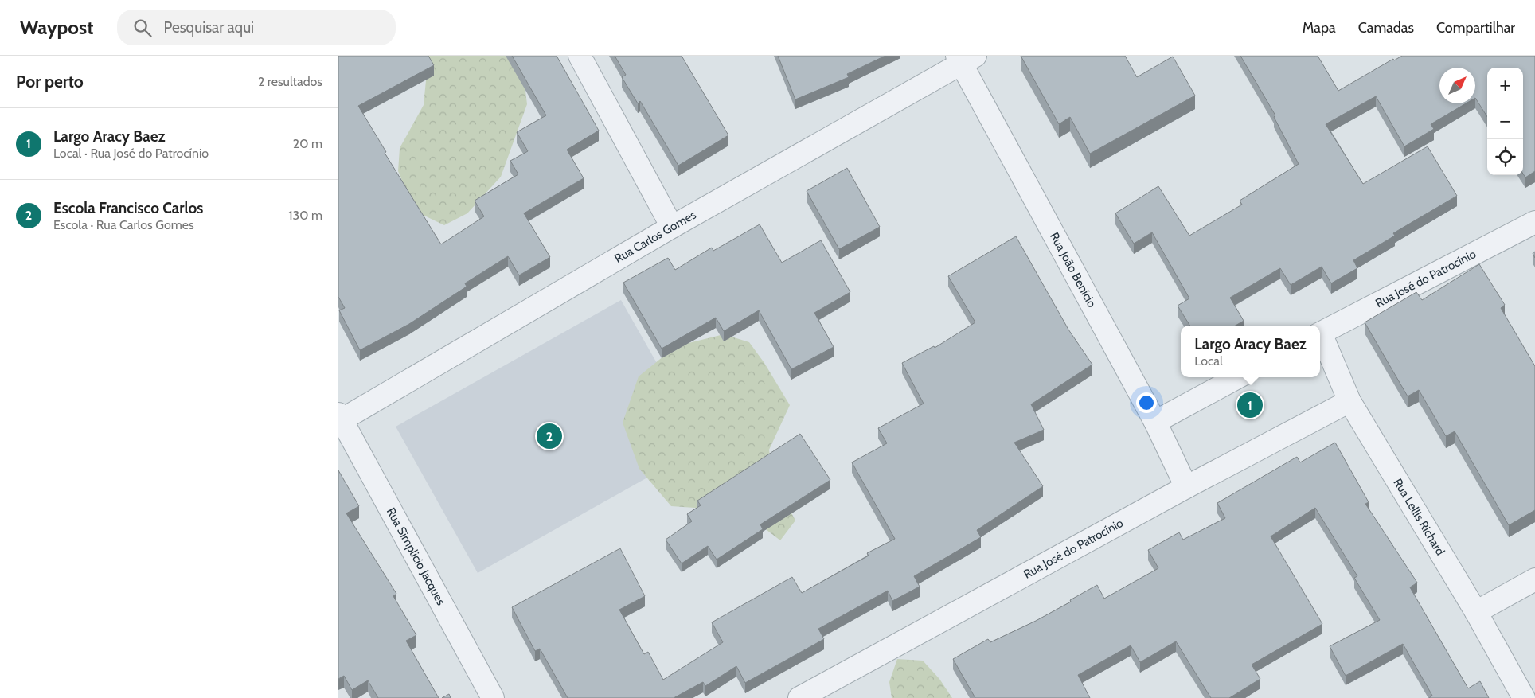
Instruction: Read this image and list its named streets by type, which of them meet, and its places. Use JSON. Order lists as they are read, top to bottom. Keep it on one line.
{"streets":{"street":["Rua Carlos Gomes","Rua João Benício","Rua José do Patrocínio","Rua Lellis Richard","Rua Simplicio Jacques"]},"crossings":[["Rua Carlos Gomes","Rua João Benício"],["Rua Carlos Gomes","Rua Simplicio Jacques"],["Rua João Benício","Rua José do Patrocínio"],["Rua José do Patrocínio","Rua Lellis Richard"]],"north":"top right","page":{"header":"Waypost","search":"Pesquisar aqui","nav":["Mapa","Camadas","Compartilhar"],"heading":["Por perto","2 resultados"],"map_buttons":["+","−"],"list":[{"mark":"1","name":"Largo Aracy Baez","note":"Local · Rua José do Patrocínio","value":"20 m"},{"mark":"2","name":"Escola Francisco Carlos","note":"Escola · Rua Carlos Gomes","value":"130 m"}],"popup":["Largo Aracy Baez","Local"],"pins":["1","2"]}}
